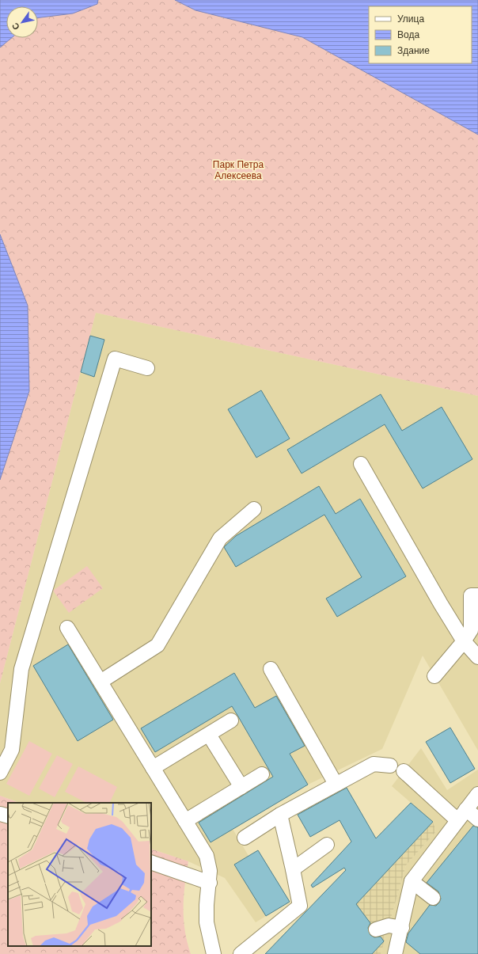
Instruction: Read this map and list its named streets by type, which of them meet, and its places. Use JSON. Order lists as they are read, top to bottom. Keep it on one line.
{"parks":["Парк Петра Алексеева"],"legend":["Улица","Вода","Здание"],"north":"bottom left"}
